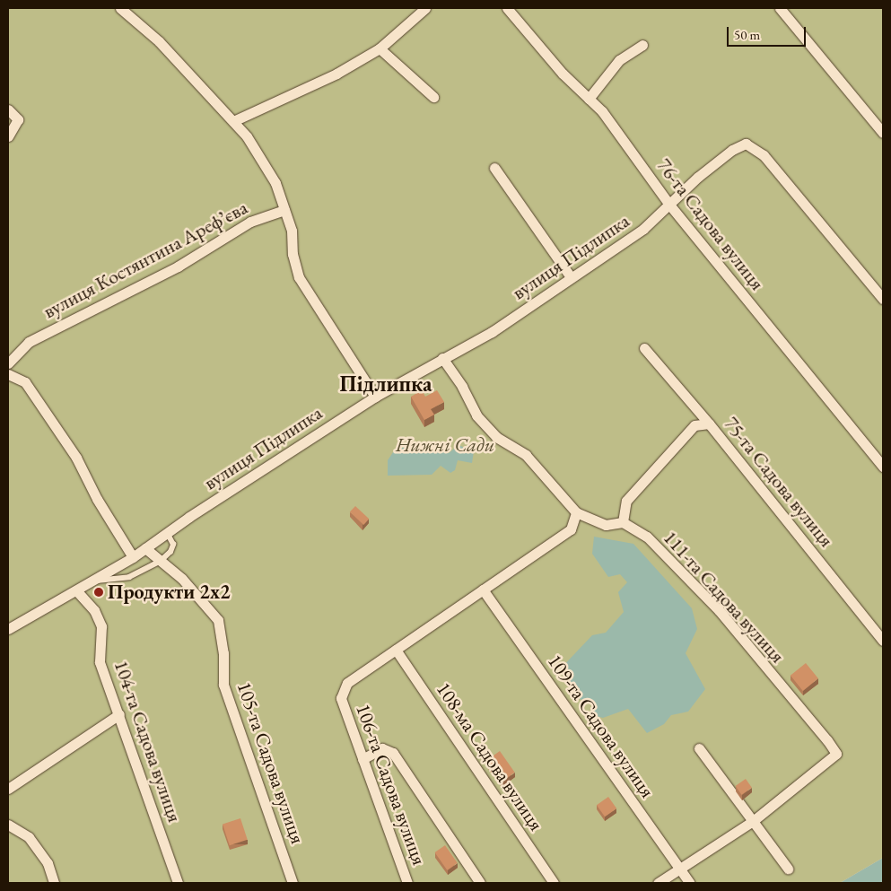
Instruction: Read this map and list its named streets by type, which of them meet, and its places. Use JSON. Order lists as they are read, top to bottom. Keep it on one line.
{"streets":{"street":["76-та Садова вулиця","вулиця Підлипка","вулиця Костянтина Арефʼєва","75-та Садова вулиця","111-та Садова вулиця","109-та Садова вулиця","104-та Садова вулиця","108-ма Садова вулиця","105-та Садова вулиця","106-та Садова вулиця"]},"crossings":[["76-та Садова вулиця","вулиця Підлипка"],["вулиця Підлипка","104-та Садова вулиця"],["вулиця Підлипка","105-та Садова вулиця"],["108-ма Садова вулиця","106-та Садова вулиця"]],"districts":["Підлипка"],"parks":["Нижні Сади"],"places":["Продукти 2х2"],"scale_bar":"50 m"}
